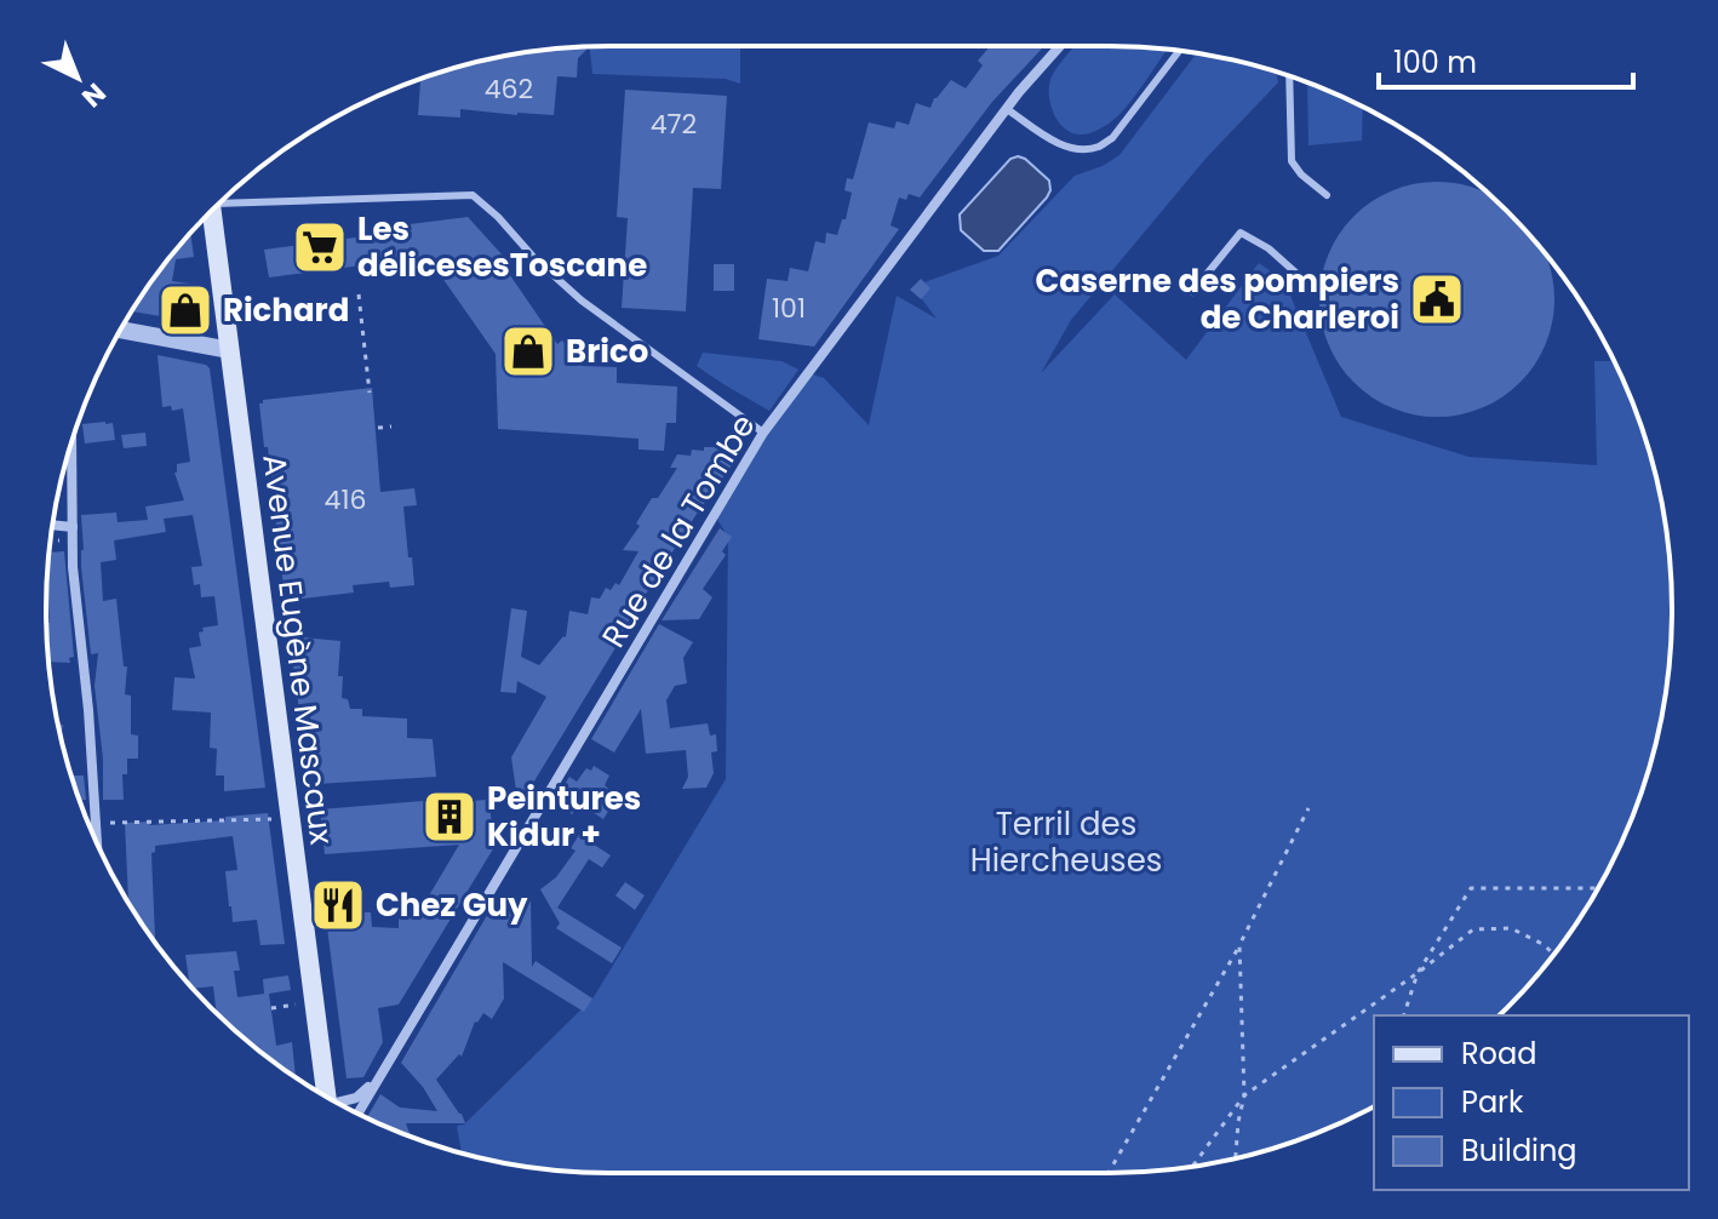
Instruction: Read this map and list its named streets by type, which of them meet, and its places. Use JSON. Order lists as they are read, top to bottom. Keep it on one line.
{"streets":{"main road":["Avenue Eugène Mascaux"],"street":["Rue de la Tombe"]},"parks":["Terril des Hiercheuses"],"places":{"supermarket":["Les délicesesToscane"],"public building":["Caserne des pompiers de Charleroi"],"shop":["Richard","Brico"],"building":["Peintures Kidur +"],"restaurant":["Chez Guy"]},"house_numbers":["462","472","101","416"],"legend":["Road","Park","Building"],"scale_bar":"100 m","north":"bottom right"}
